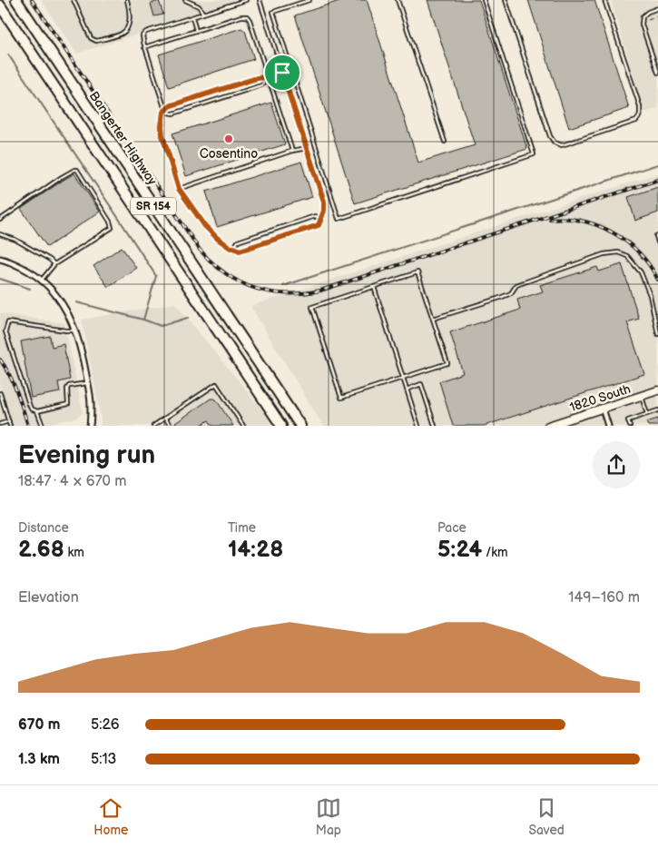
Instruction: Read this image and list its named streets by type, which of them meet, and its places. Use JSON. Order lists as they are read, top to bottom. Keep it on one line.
{"streets":{"highway":["Bangerter Highway","SR 154"],"street":["1820 South"]},"places":["Cosentino"],"page":{"heading":["Evening run","18:47 · 4 × 670 m"],"stats":[["Distance","2.68 km"],["Time","14:28"],["Pace","5:24 /km"]],"chart":["Elevation","149–160 m"],"list":[{"name":"670 m","note":"5:26"},{"name":"1.3 km","note":"5:13"}],"tabs":["Home","Map","Saved"]}}
